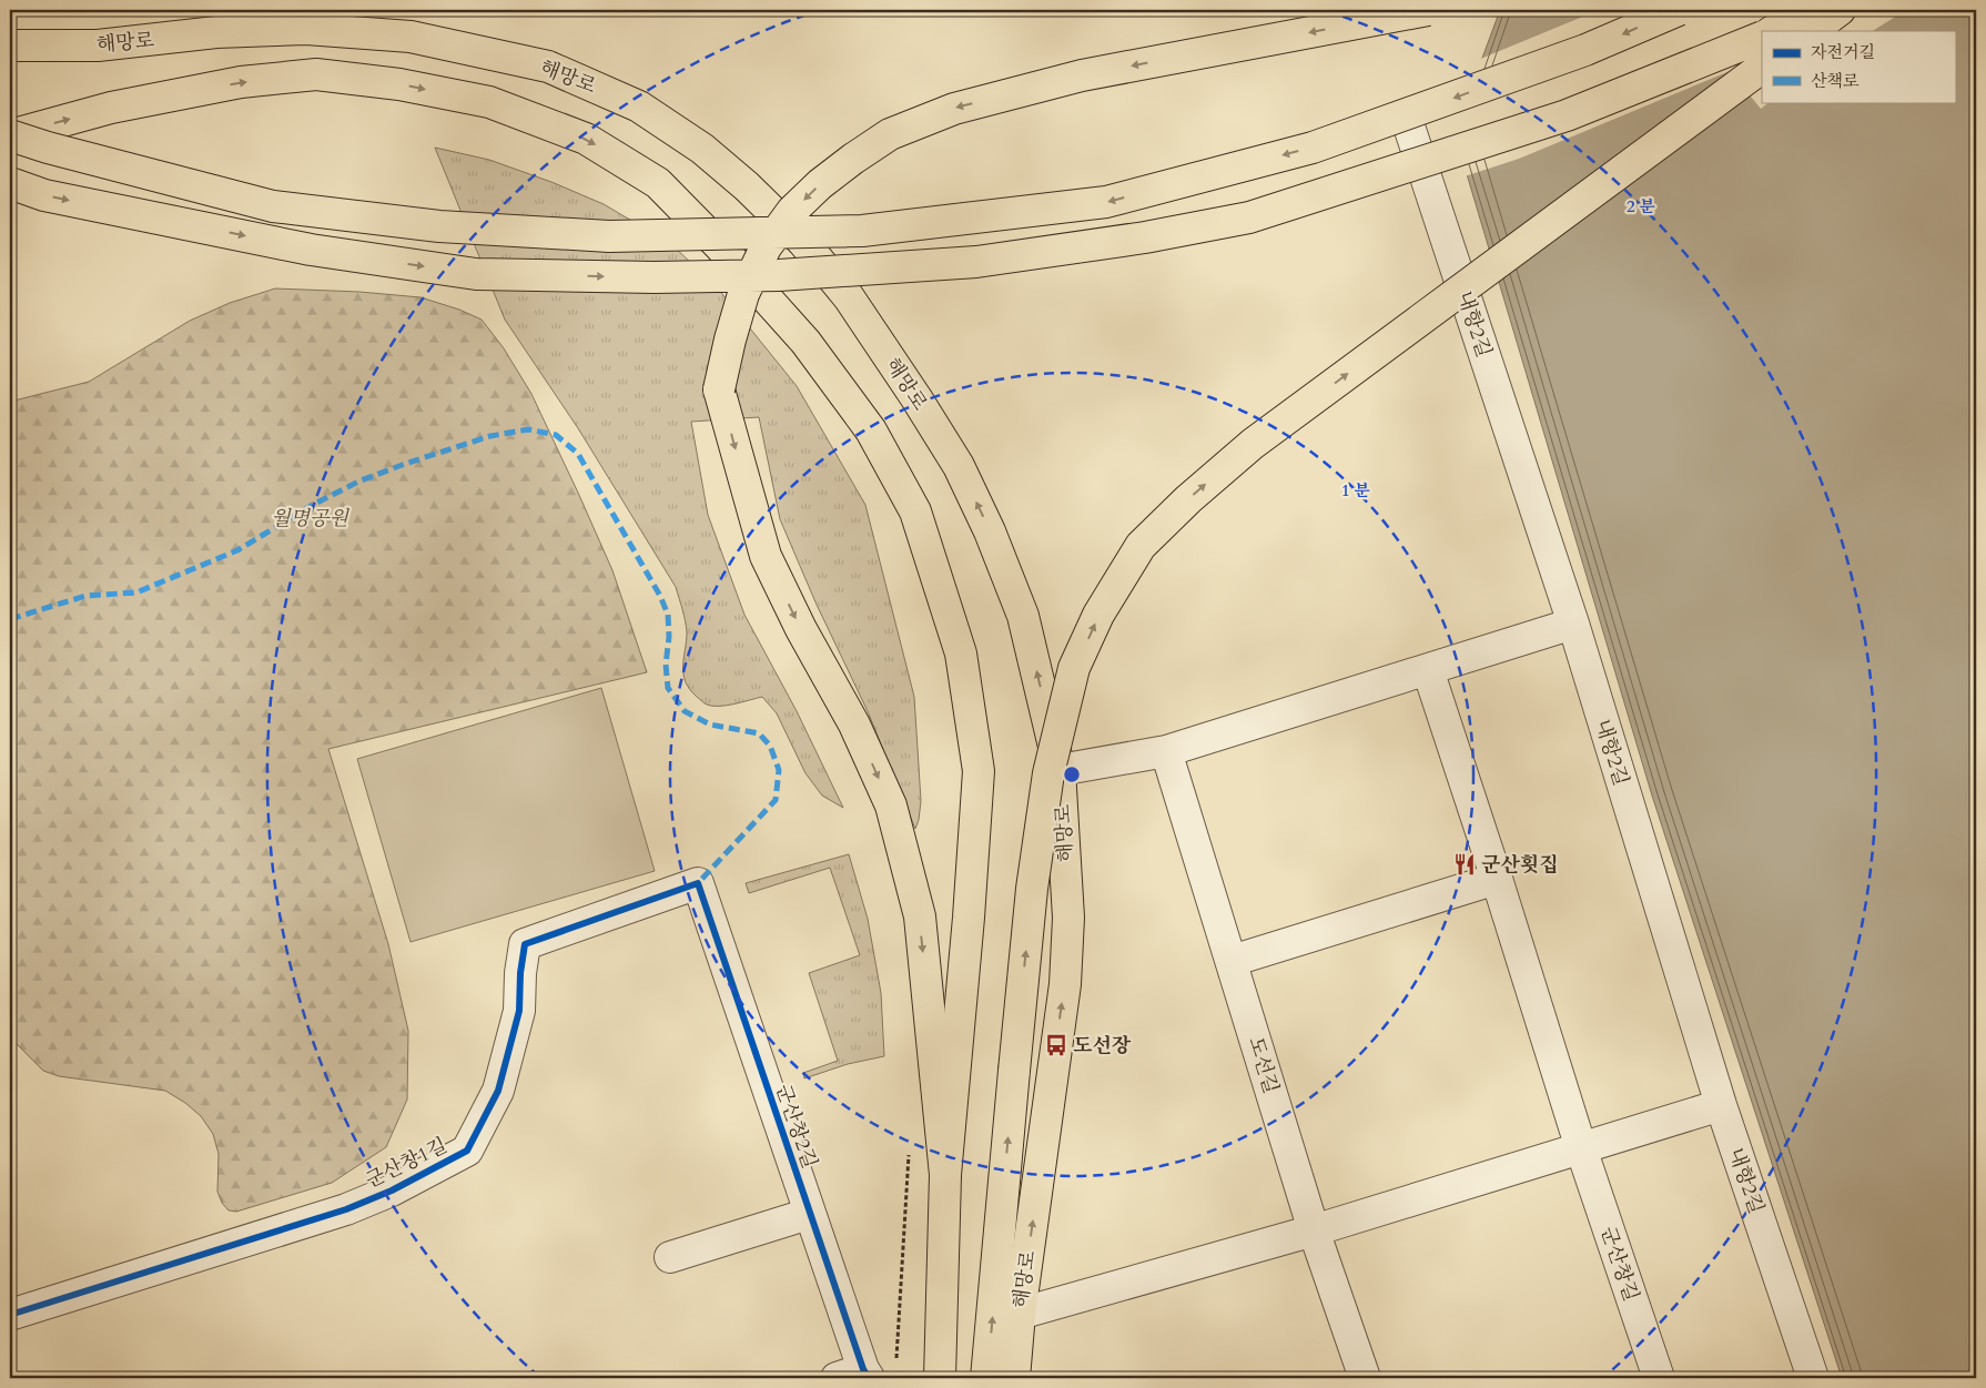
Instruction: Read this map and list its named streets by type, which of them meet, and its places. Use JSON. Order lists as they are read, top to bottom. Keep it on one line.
{"streets":{"main road":["해망로"],"street":["내항2길","도선길","군산창2길","군산창1길","군산창길"]},"crossings":[["군산창2길","군산창1길"]],"one_way":["해망로"],"parks":["월명공원"],"places":{"restaurant":["군산횟집"],"bus stop":["도선장"]},"legend":["자전거길","산책로"],"rings":["2 분","1 분"]}
